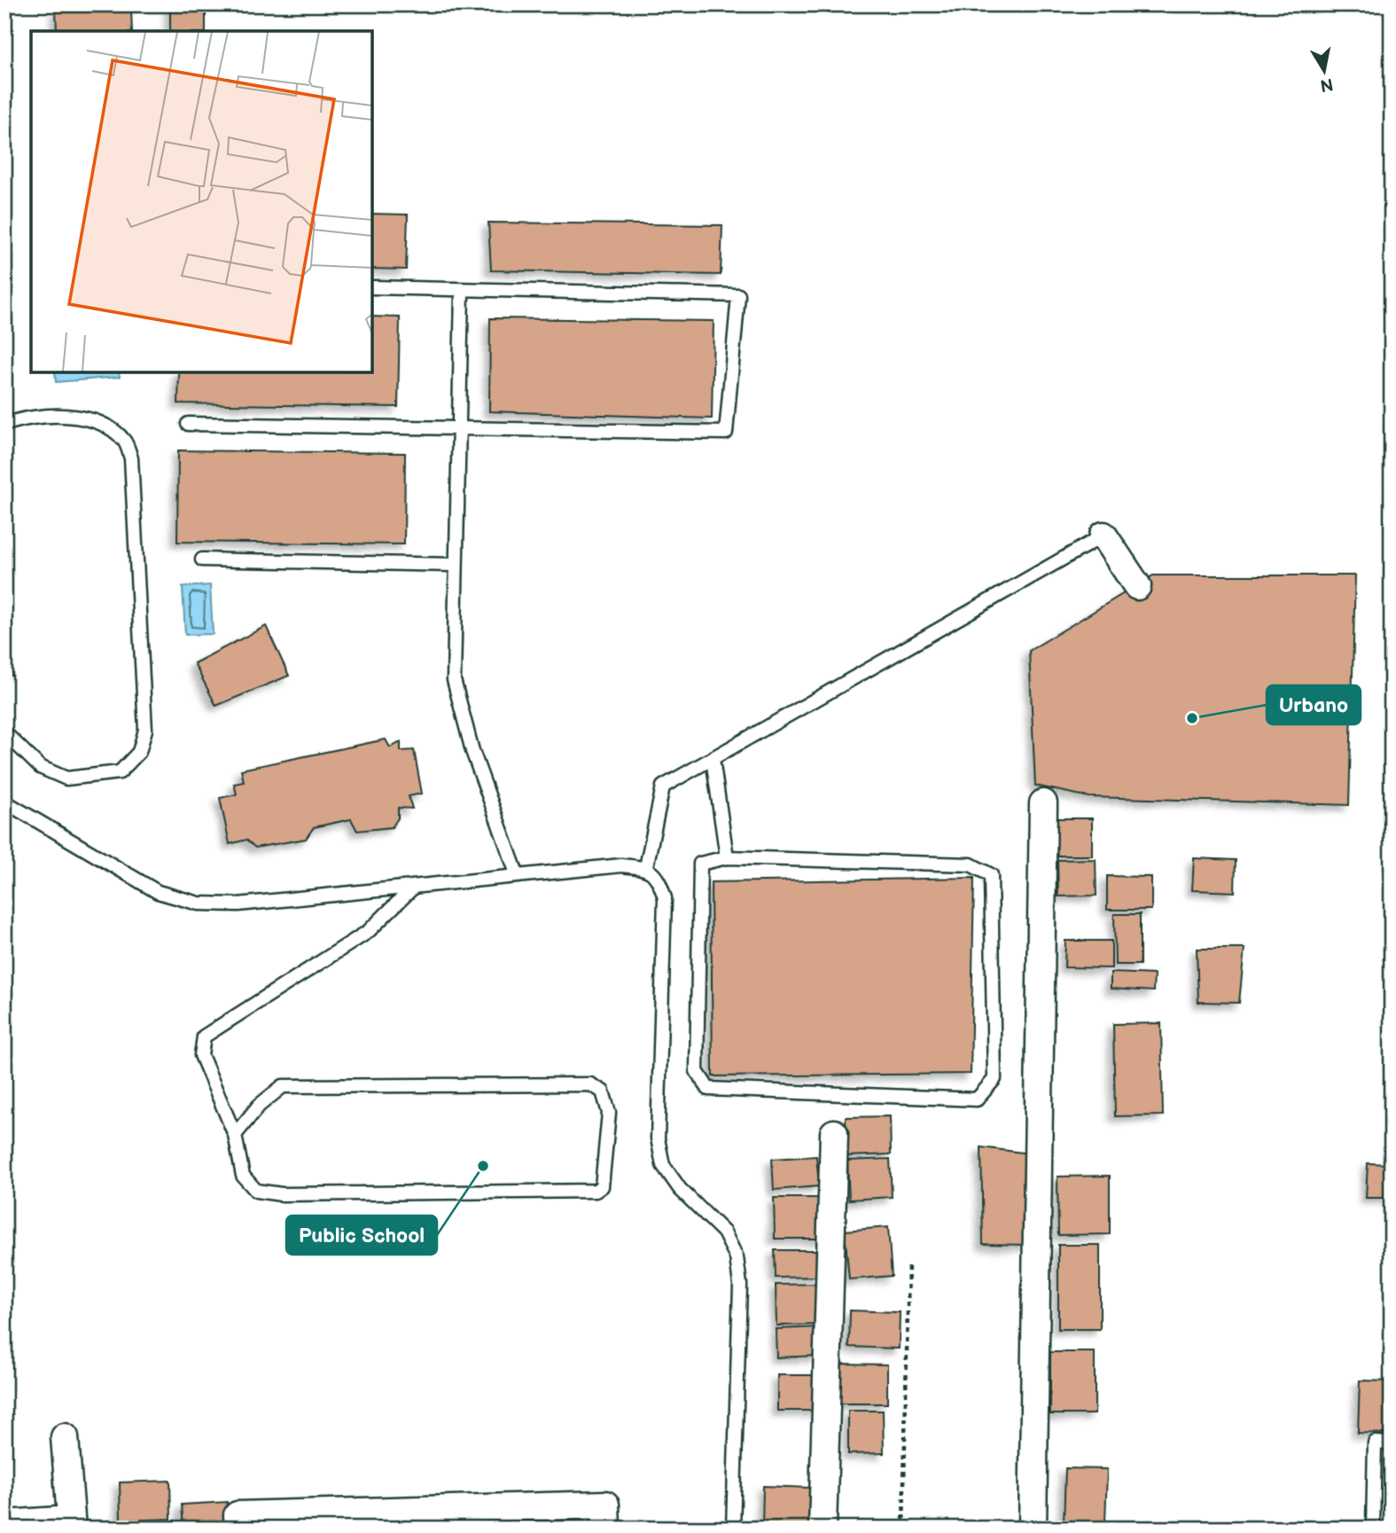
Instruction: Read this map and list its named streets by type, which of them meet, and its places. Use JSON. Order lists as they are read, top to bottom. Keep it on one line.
{"places":["Urbano","Public School"],"north":"bottom"}
